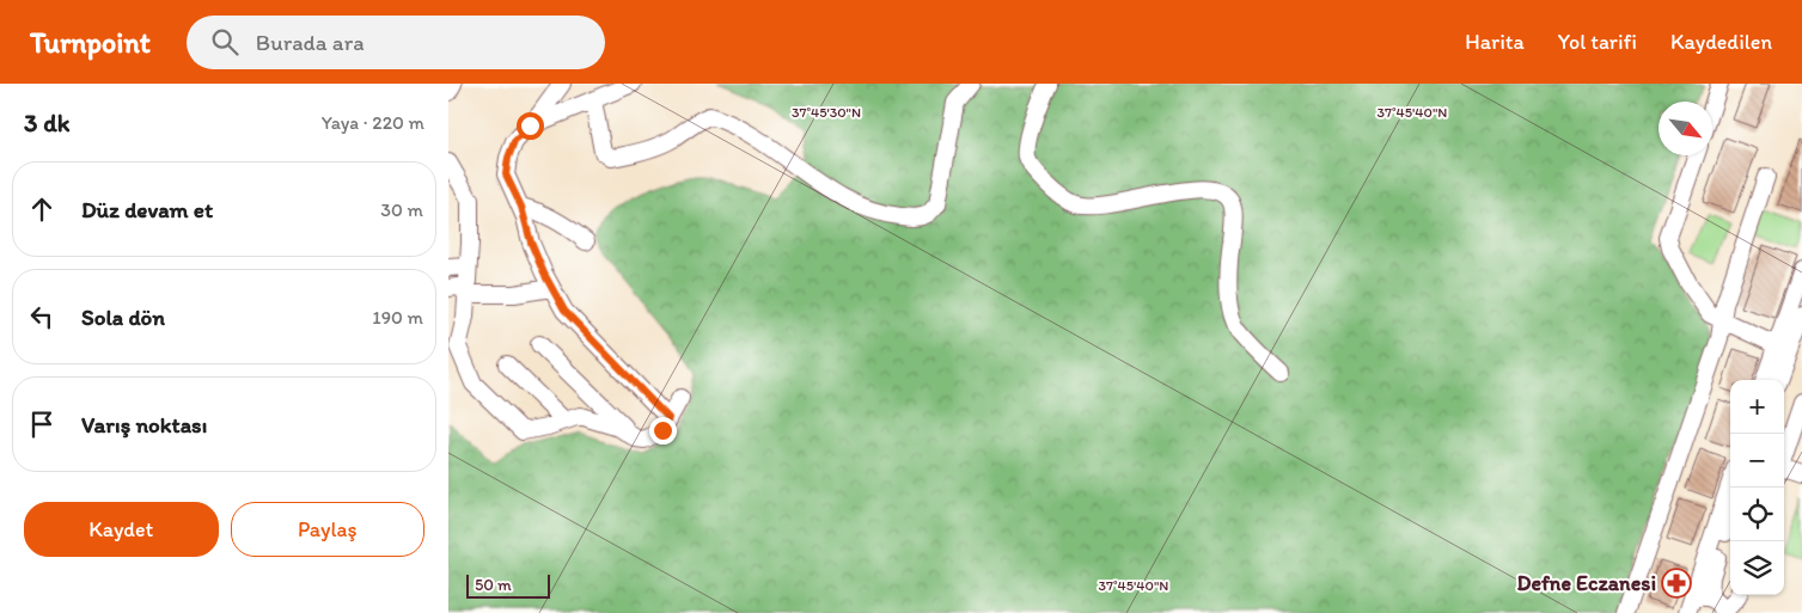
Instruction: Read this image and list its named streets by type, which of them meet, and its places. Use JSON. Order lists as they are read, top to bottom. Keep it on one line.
{"places":{"pharmacy":["Defne Eczanesi"]},"scale_bar":"50 m","north":"bottom right","page":{"header":"Turnpoint","search":"Burada ara","nav":["Harita","Yol tarifi","Kaydedilen"],"heading":["3 dk","Yaya · 220 m"],"list":[["Düz devam et","30 m"],["Sola dön","190 m"],"Varış noktası"],"map_buttons":["+","−"],"buttons":["Kaydet","Paylaş"],"scale":"50 m"},"coordinates":["37°45'30\"N","37°45'40\"N"]}
